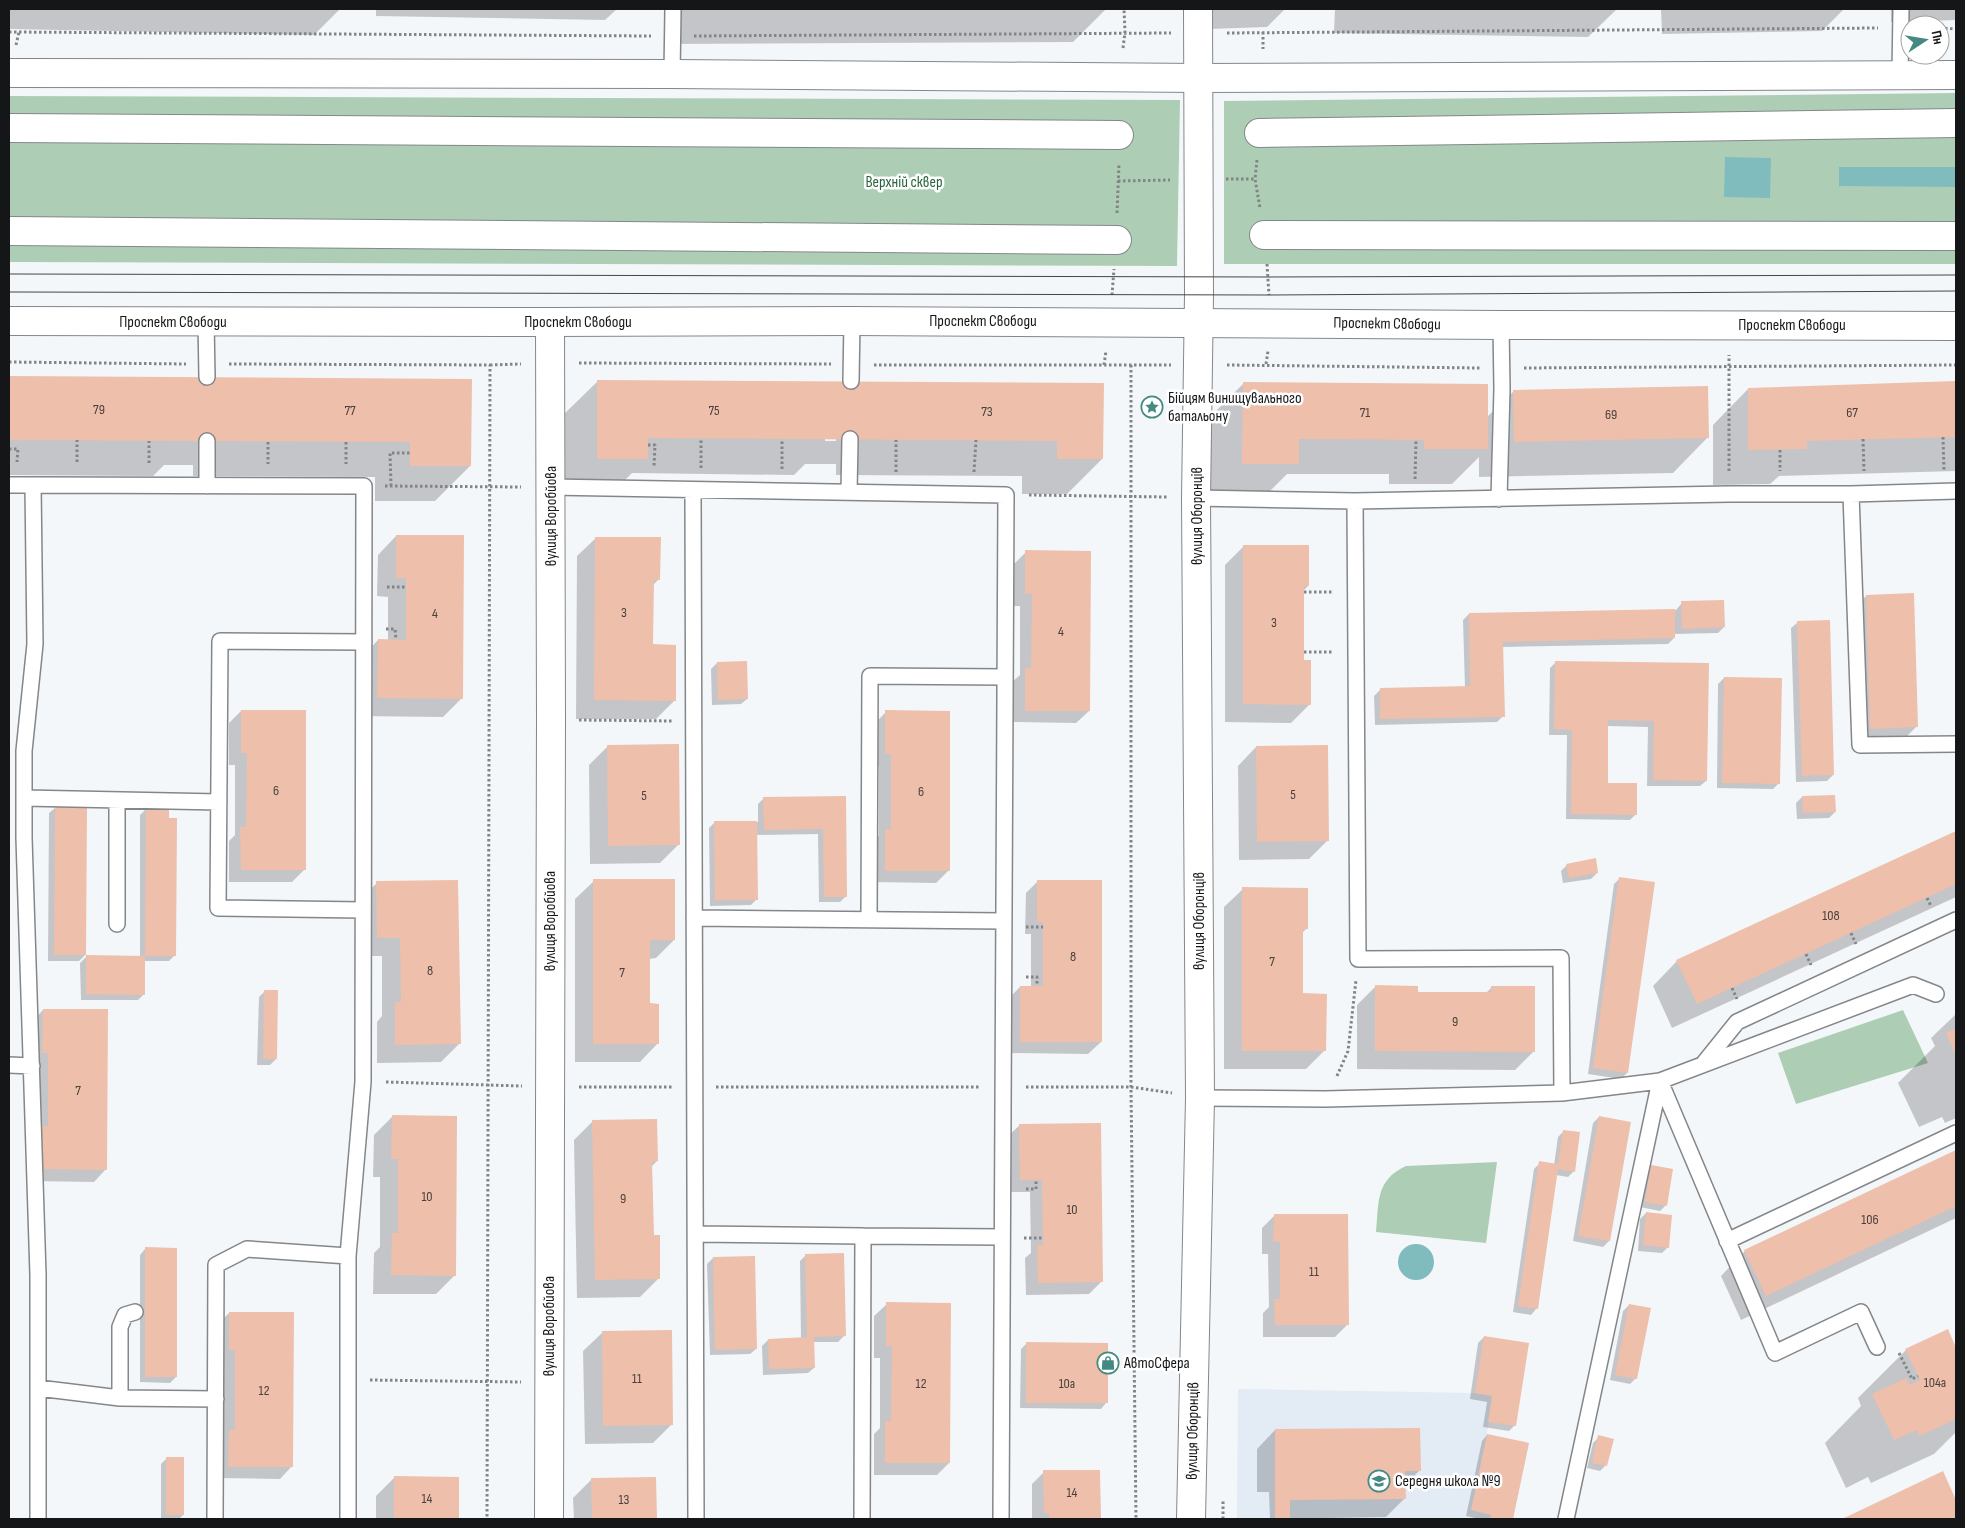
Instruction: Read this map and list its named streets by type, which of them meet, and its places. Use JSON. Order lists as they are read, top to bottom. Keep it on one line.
{"streets":{"street":["Проспект Свободи","вулиця Воробйова","вулиця Оборонців"]},"crossings":[["Проспект Свободи","вулиця Воробйова"],["Проспект Свободи","вулиця Оборонців"]],"parks":["Верхній сквер"],"places":{"place":["Бійцям винищувального батальону"],"shop":["АвтоСфера"],"school or university":["Середня школа №9"]},"house_numbers":["79","77","75","73","71","67","69","3","4","3","4","6","6","5","5","108","8","7","8","7","9","7","10","9","10","106","11","11","104а","12","10а","12","14","14","13"],"north":"right"}
